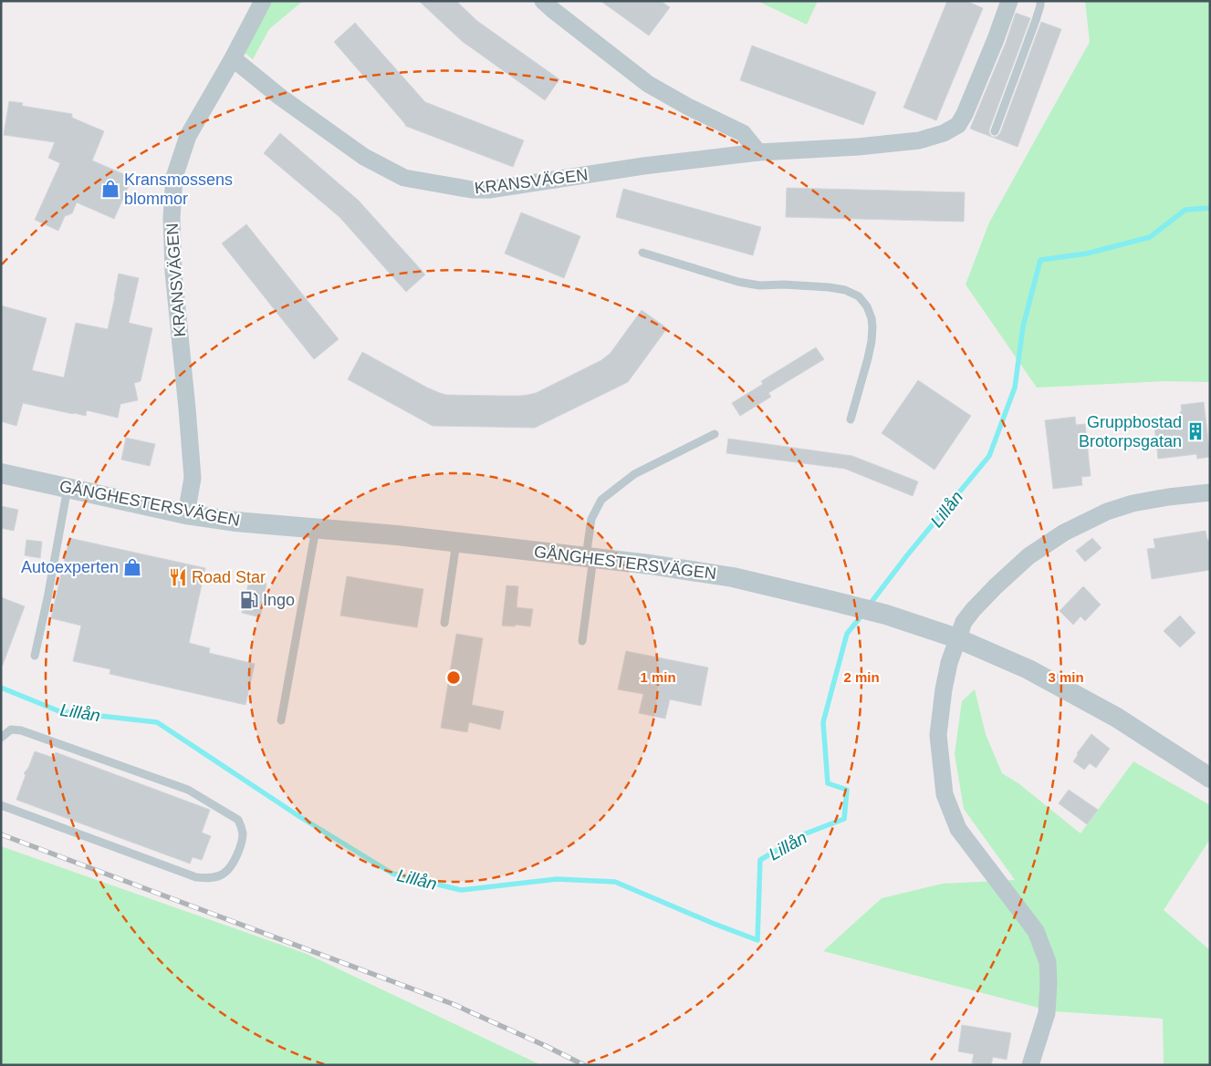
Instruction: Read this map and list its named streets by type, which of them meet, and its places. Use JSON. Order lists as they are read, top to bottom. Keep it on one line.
{"streets":{"street":["KRANSVÄGEN","GÅNGHESTERSVÄGEN"]},"crossings":[["KRANSVÄGEN","GÅNGHESTERSVÄGEN"]],"water":["Lillån"],"places":{"shop":["Kransmossens blommor","Autoexperten"],"building":["Gruppbostad Brotorpsgatan"],"restaurant":["Road Star"],"fuel station":["Ingo"]},"rings":["1 min","2 min","3 min"]}
